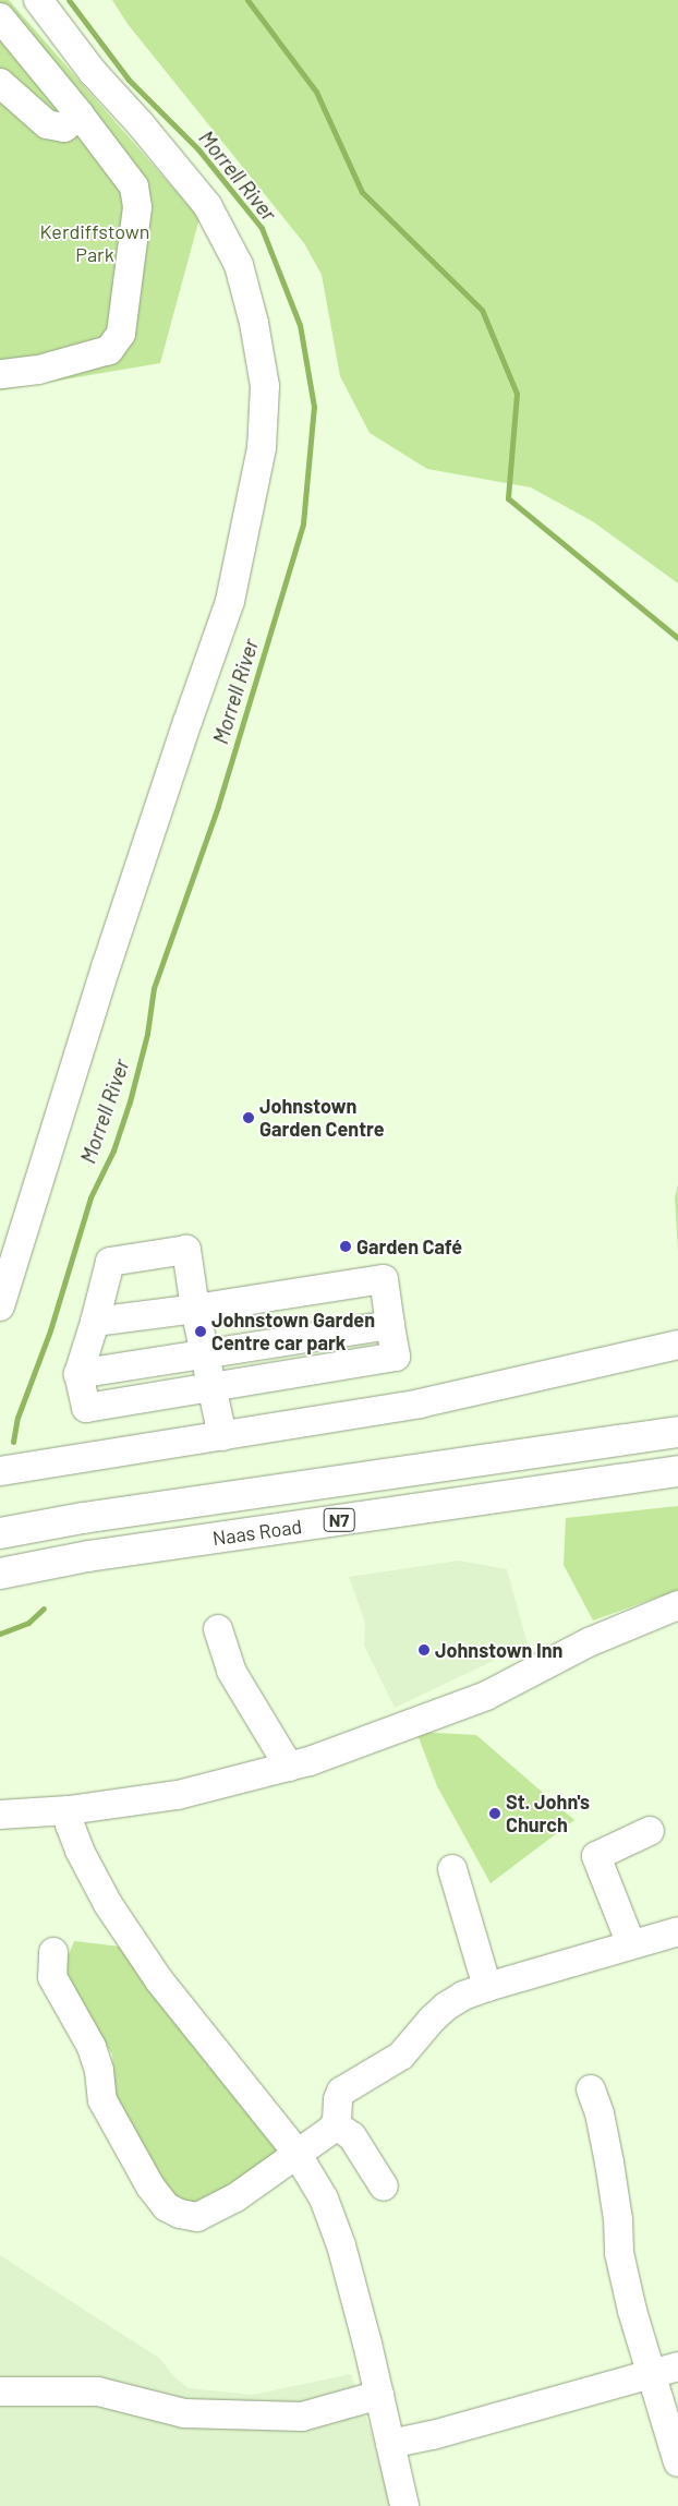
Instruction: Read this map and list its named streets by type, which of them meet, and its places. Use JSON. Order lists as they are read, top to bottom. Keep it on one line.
{"streets":{"highway":["N7","Naas Road"]},"water":["Morrell River"],"parks":["Kerdiffstown Park"],"places":["Johnstown Garden Centre","Garden Café","Johnstown Garden Centre car park","Johnstown Inn","St. John's Church"]}
